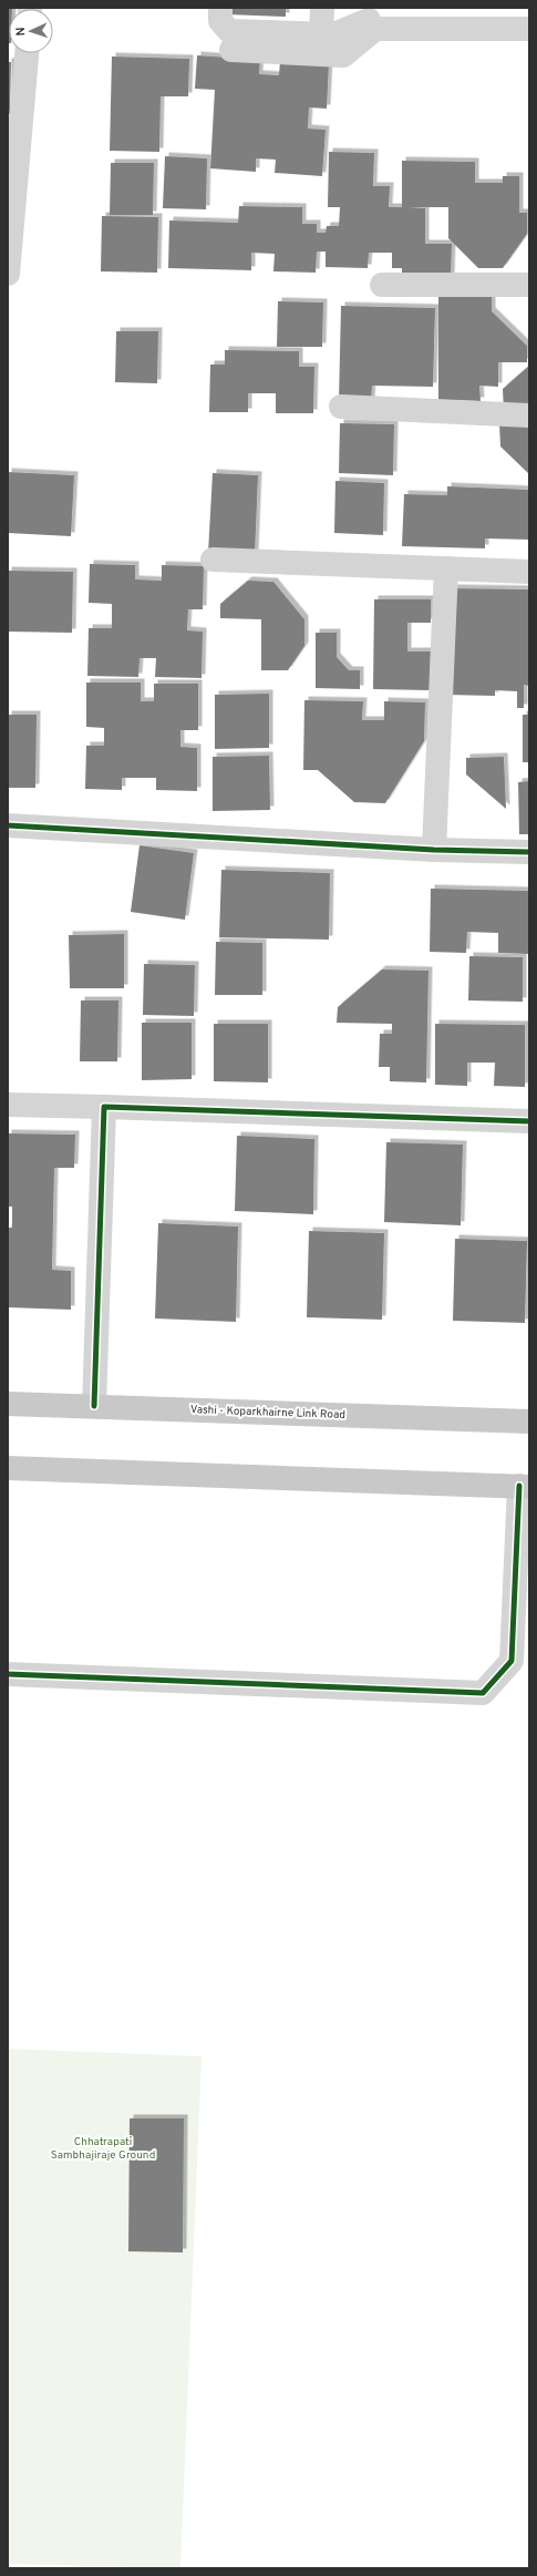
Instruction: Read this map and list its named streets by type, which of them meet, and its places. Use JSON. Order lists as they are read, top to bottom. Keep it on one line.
{"streets":{"main road":["Vashi - Koparkhairne Link Road"]},"parks":["Chhatrapati Sambhajiraje Ground"],"north":"left"}
